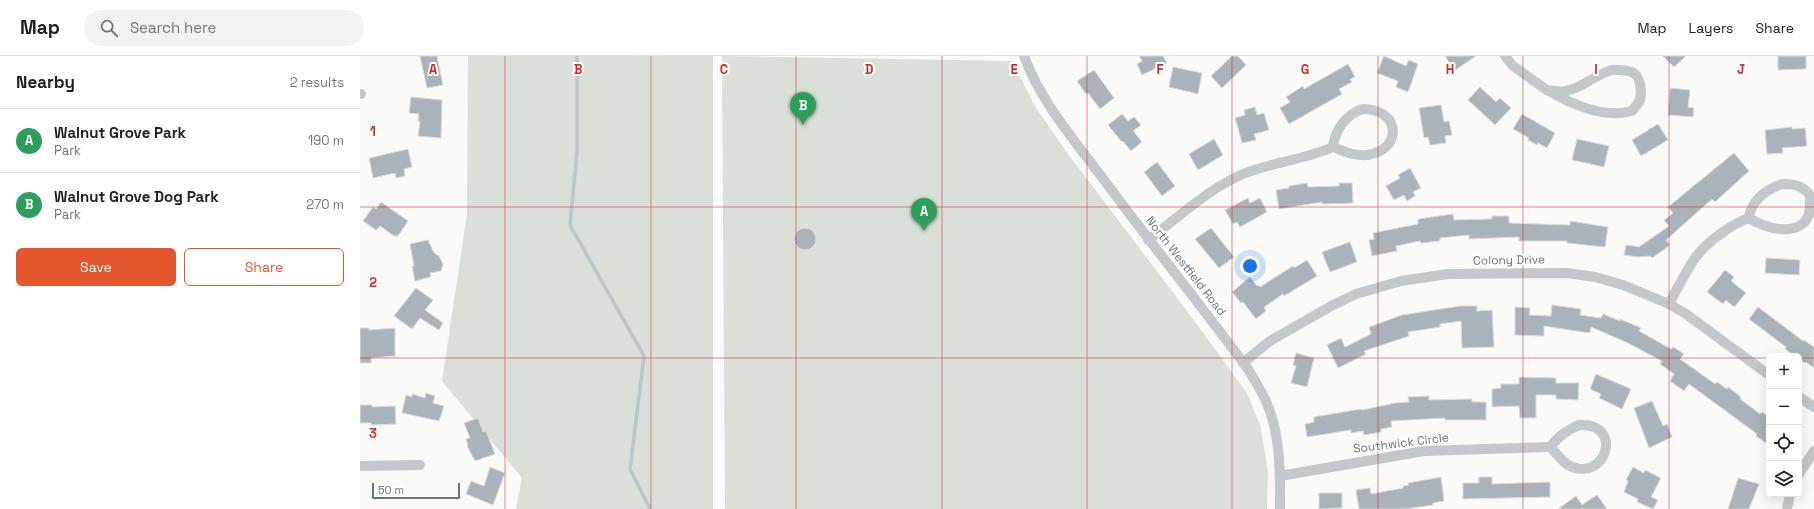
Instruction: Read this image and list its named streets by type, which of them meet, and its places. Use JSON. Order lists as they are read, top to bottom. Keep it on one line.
{"streets":{"street":["Colony Drive","North Westfield Road","Southwick Circle"]},"crossings":[["Colony Drive","North Westfield Road"],["North Westfield Road","Southwick Circle"]],"scale_bar":"50 m","page":{"header":"Map","search":"Search here","nav":["Map","Layers","Share"],"heading":["Nearby","2 results"],"pins":["B","A"],"list":[{"mark":"A","name":"Walnut Grove Park","note":"Park","value":"190 m"},{"mark":"B","name":"Walnut Grove Dog Park","note":"Park","value":"270 m"}],"buttons":["Save","Share"],"map_buttons":["+","−"],"scale":"50 m"},"grid":{"columns":["A","B","C","D","E","F","G","H","I","J"],"rows":["1","2","3"]}}
